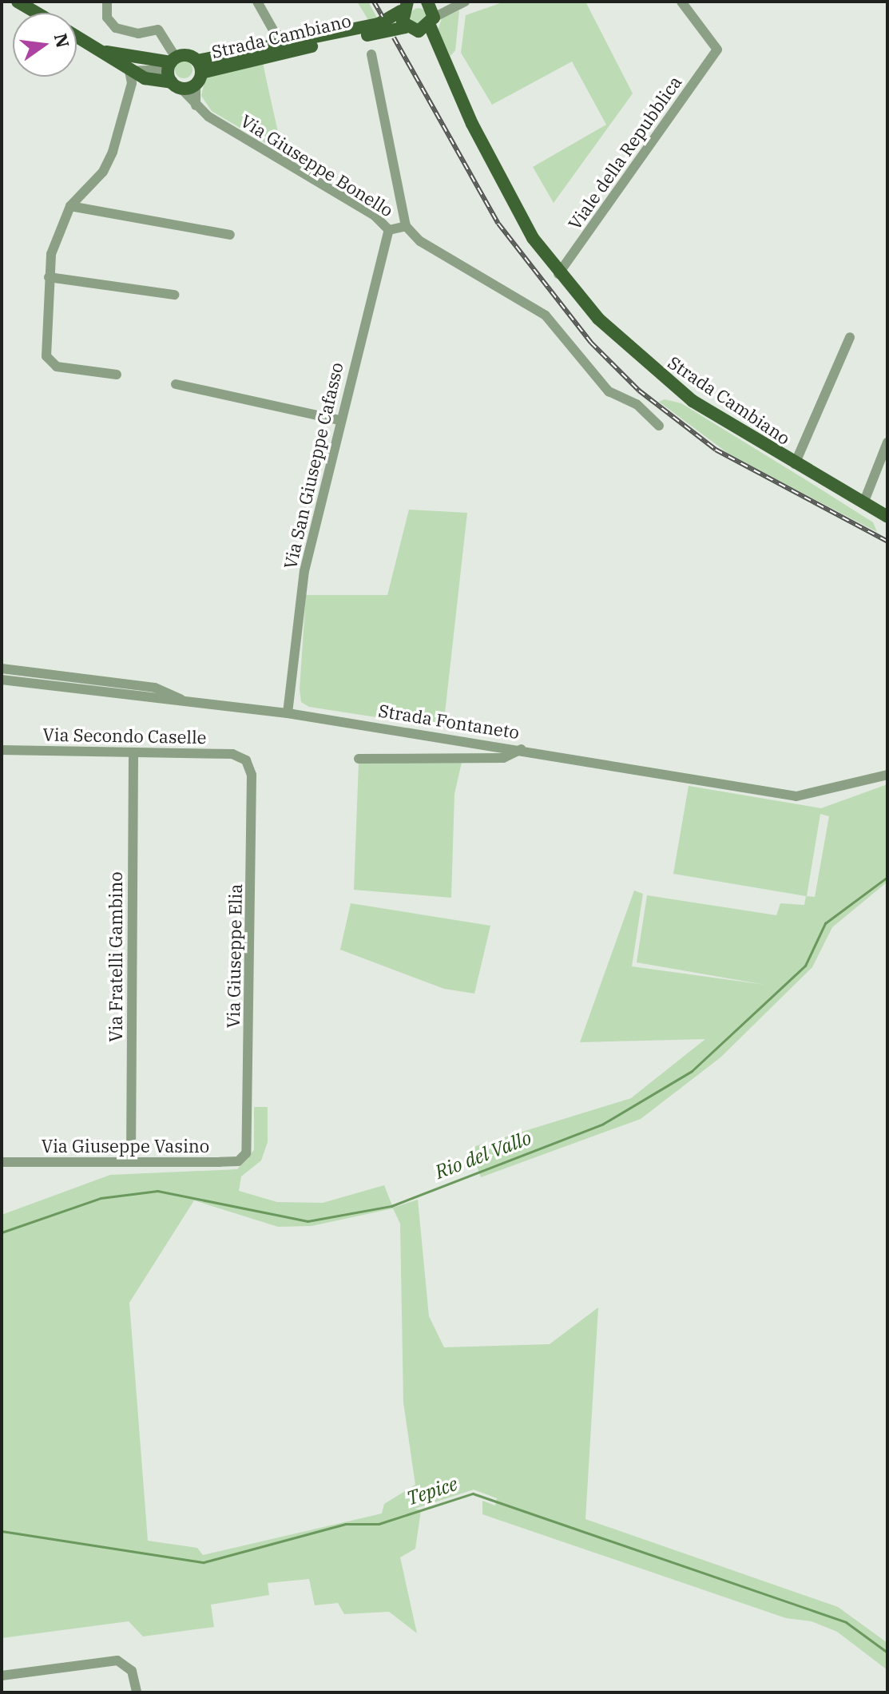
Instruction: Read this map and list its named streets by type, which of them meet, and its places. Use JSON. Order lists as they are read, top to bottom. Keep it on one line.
{"streets":{"main road":["Strada Cambiano"],"street":["Viale della Repubblica","Via Giuseppe Bonello","Via San Giuseppe Cafasso","Strada Fontaneto","Via Secondo Caselle","Via Giuseppe Elia","Via Fratelli Gambino","Via Giuseppe Vasino"]},"crossings":[["Strada Cambiano","Viale della Repubblica"],["Via Giuseppe Bonello","Via San Giuseppe Cafasso"],["Via San Giuseppe Cafasso","Strada Fontaneto"],["Via Secondo Caselle","Via Giuseppe Elia"],["Via Secondo Caselle","Via Fratelli Gambino"],["Via Giuseppe Elia","Via Giuseppe Vasino"],["Via Fratelli Gambino","Via Giuseppe Vasino"]],"water":["Rio del Vallo","Tepice"],"north":"right"}
